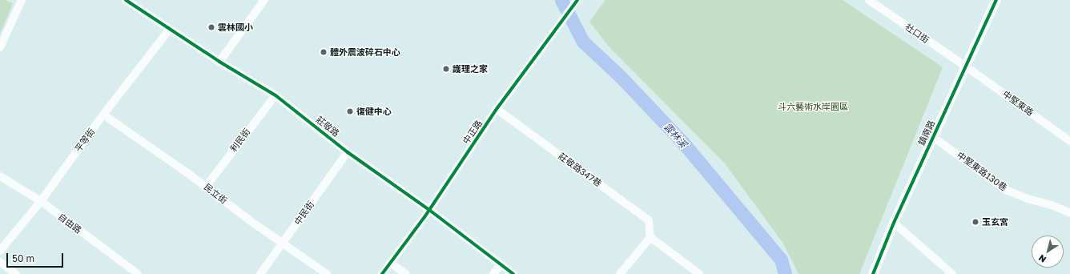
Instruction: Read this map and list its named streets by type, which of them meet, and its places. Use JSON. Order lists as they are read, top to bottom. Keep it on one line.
{"streets":{"street":["社口街","中堅東路","莊敬路","中正路","鎮南路","平等街","利民街","莊敬路347巷","中堅東路130巷","民立街","中民街","自由路"]},"crossings":[["社口街","中堅東路"],["社口街","鎮南路"],["中堅東路","鎮南路"],["莊敬路","中正路"],["莊敬路","平等街"],["莊敬路","利民街"],["莊敬路","中民街"],["中正路","莊敬路347巷"],["鎮南路","中堅東路130巷"],["平等街","民立街"],["平等街","自由路"],["利民街","民立街"],["民立街","中民街"]],"water":["雲林溪"],"parks":["斗六藝術水岸園區"],"places":["雲林國小","體外震波碎石中心","護理之家","復健中心","玉玄宮"],"scale_bar":"50 m","north":"bottom left"}
